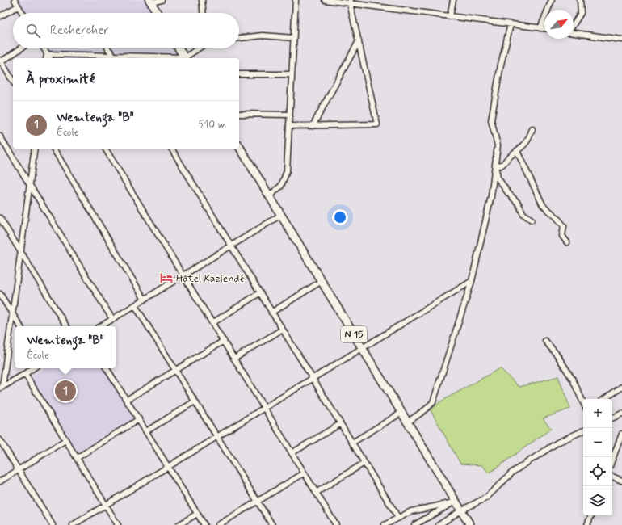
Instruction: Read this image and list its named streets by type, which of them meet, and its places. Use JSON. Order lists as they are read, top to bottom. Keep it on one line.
{"streets":{"main road":["N 15"]},"places":{"hotel":["Hôtel Kaziendé"]},"north":"top right","page":{"search":"Rechercher","heading":"À proximité","list":[{"mark":"1","name":"Wemtenga \"B\"","note":"École","value":"510 m"}],"popup":["Wemtenga \"B\"","École"],"pins":"1","map_buttons":["+","−"]}}
